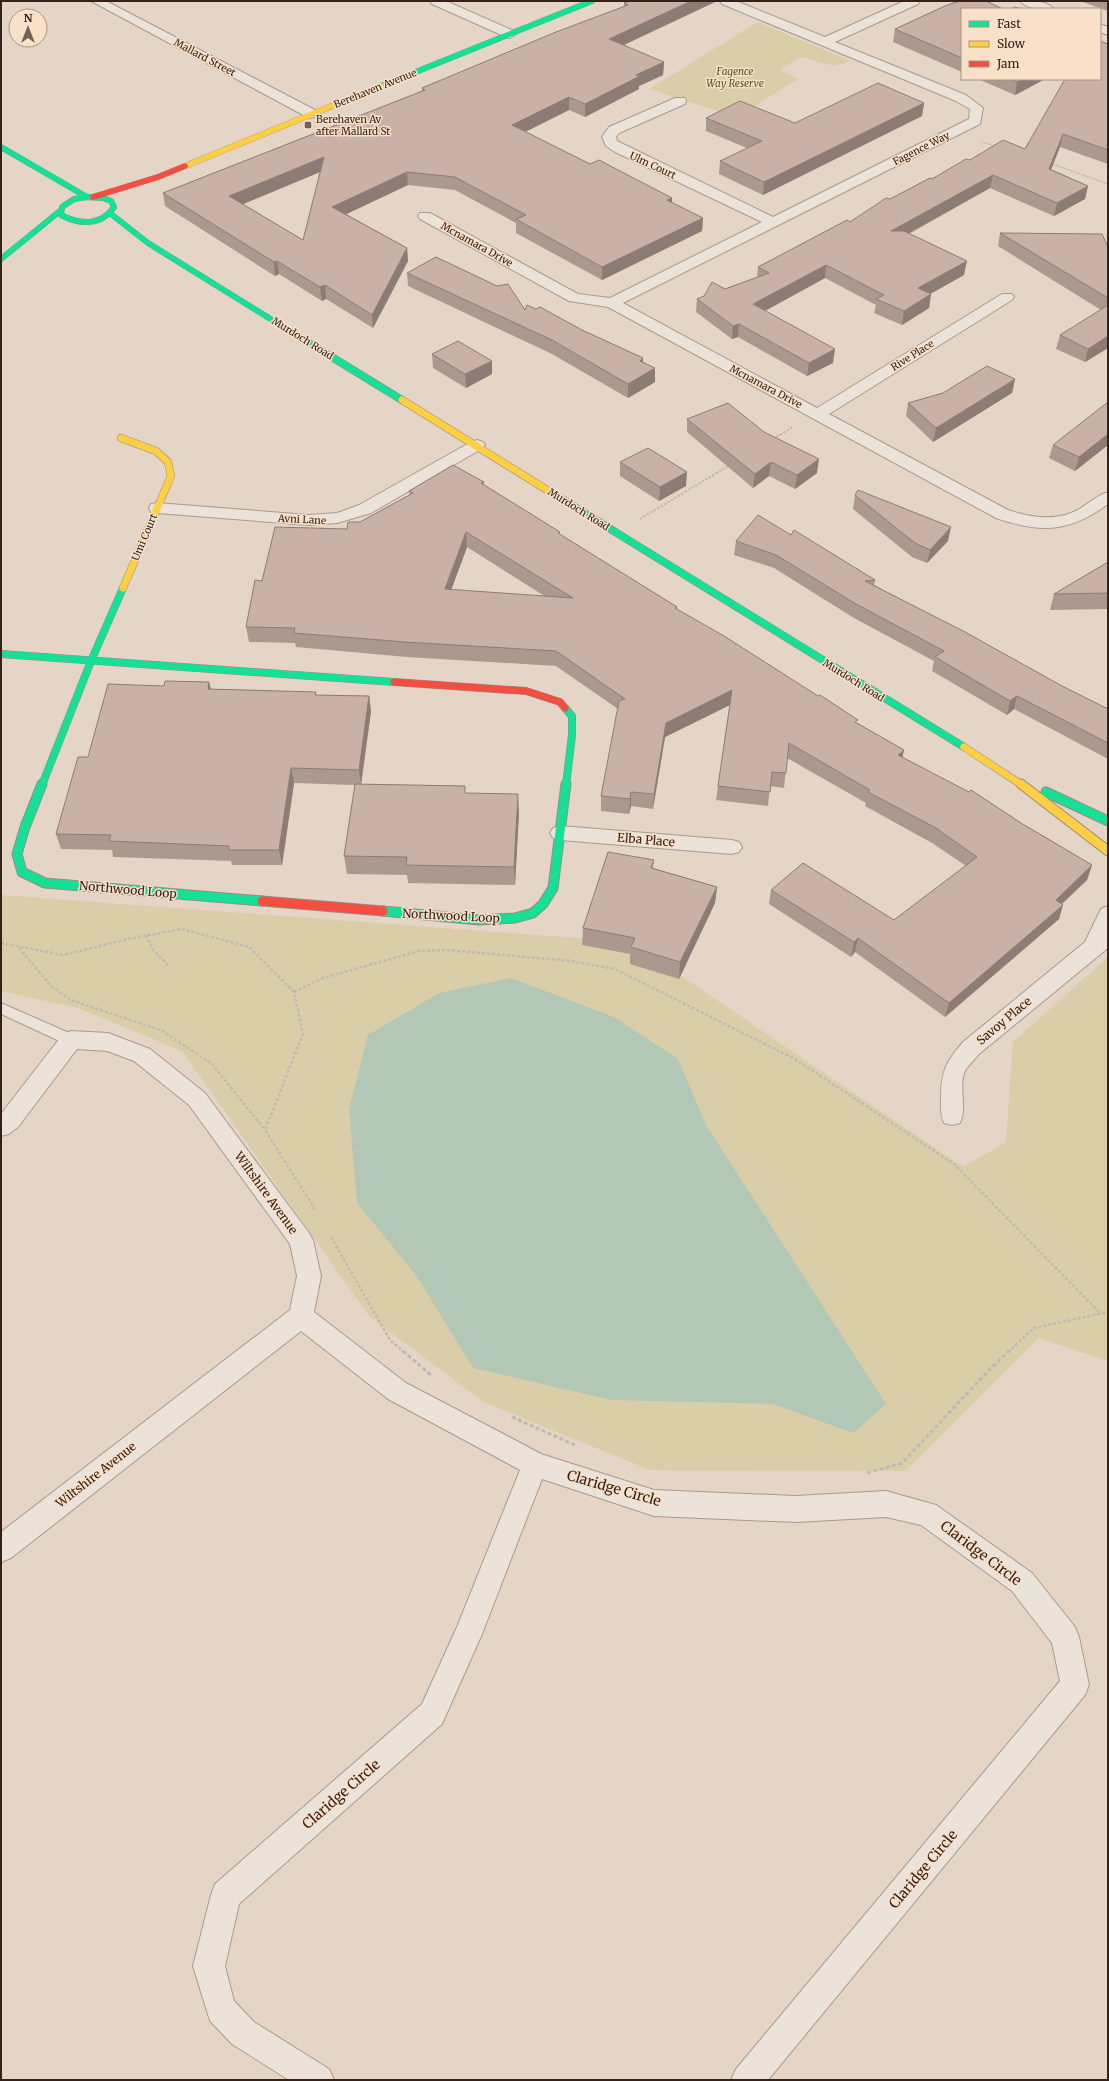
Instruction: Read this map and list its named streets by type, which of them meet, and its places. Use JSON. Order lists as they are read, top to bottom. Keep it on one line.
{"streets":{"street":["Mallard Street","Berehaven Avenue","Fagence Way","Ulm Court","Mcnamara Drive","Murdoch Road","Rive Place","Avni Lane","Umi Court","Elba Place","Northwood Loop","Savoy Place","Wiltshire Avenue","Claridge Circle"]},"crossings":[["Mallard Street","Berehaven Avenue"],["Berehaven Avenue","Murdoch Road"],["Fagence Way","Ulm Court"],["Fagence Way","Mcnamara Drive"],["Mcnamara Drive","Rive Place"],["Murdoch Road","Avni Lane"],["Avni Lane","Umi Court"],["Umi Court","Northwood Loop"],["Elba Place","Northwood Loop"],["Wiltshire Avenue","Claridge Circle"]],"parks":["Fagence Way Reserve"],"places":{"transit":["Berehaven Av after Mallard St"]},"legend":["Fast","Slow","Jam"],"north":"top"}
